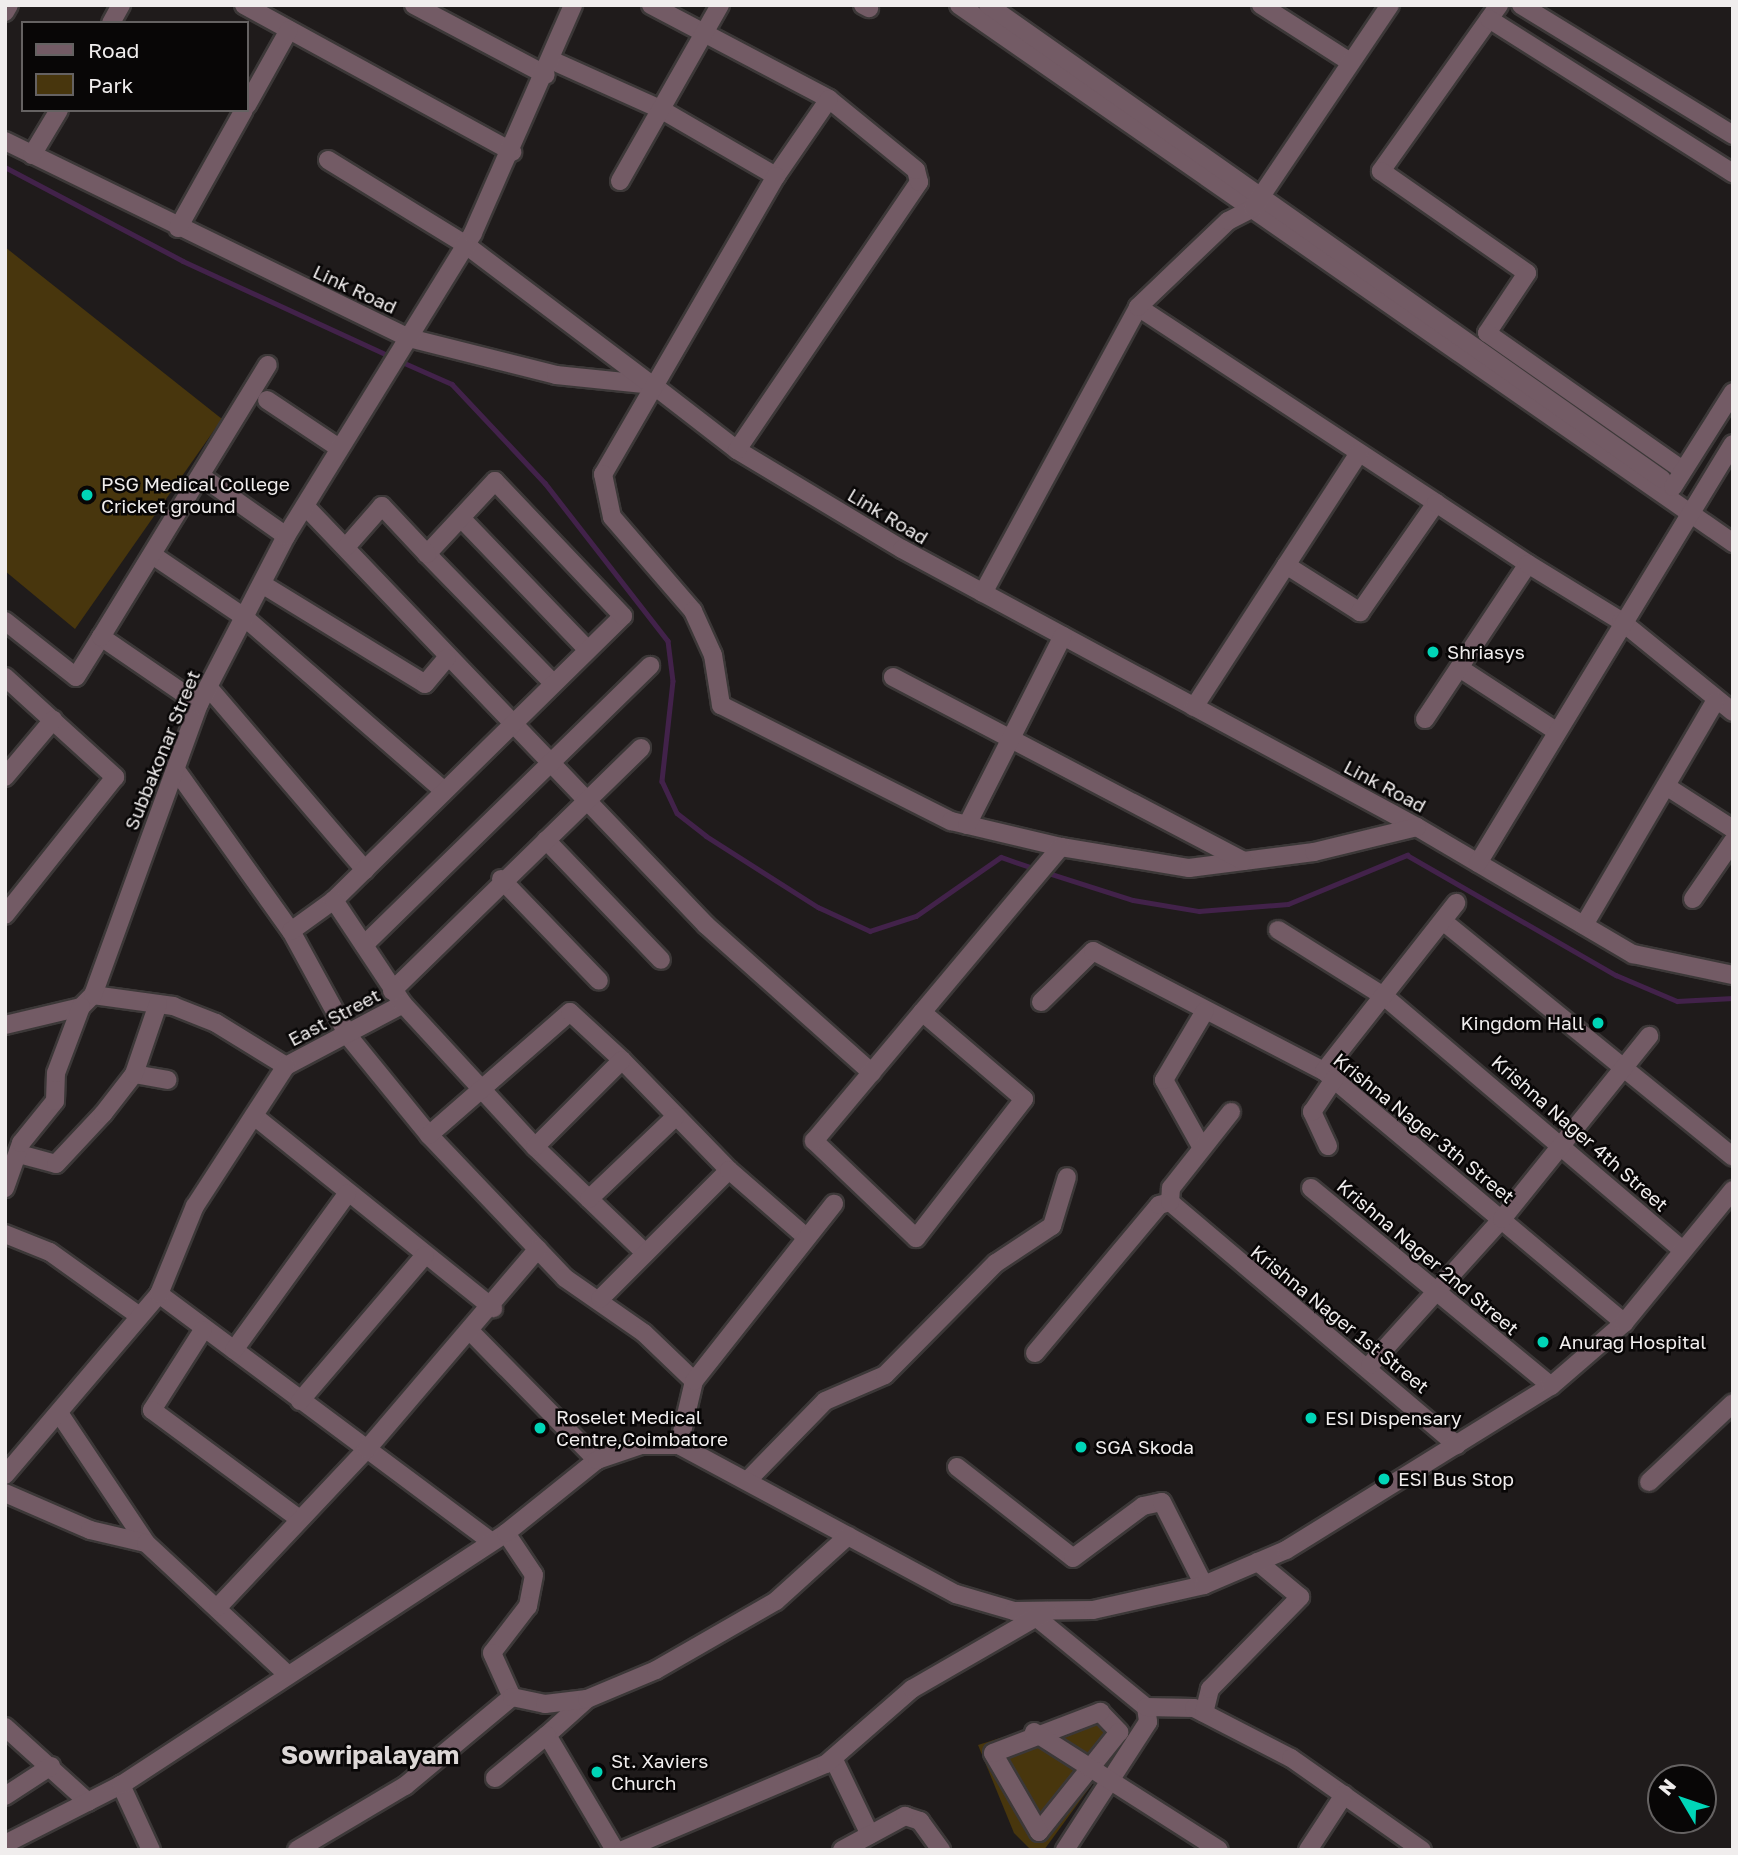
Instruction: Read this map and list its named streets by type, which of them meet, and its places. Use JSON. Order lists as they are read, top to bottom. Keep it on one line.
{"streets":{"street":["Link Road","Subbakonar Street","East Street","Krishna Nager 3th Street","Krishna Nager 4th Street","Krishna Nager 2nd Street","Krishna Nager 1st Street"]},"crossings":[["Link Road","Subbakonar Street"],["Subbakonar Street","East Street"]],"districts":["Sowripalayam"],"places":["PSG Medical College Cricket ground","Shriasys","Kingdom Hall","Anurag Hospital","ESI Dispensary","Roselet Medical Centre,Coimbatore","SGA Skoda","ESI Bus Stop","St. Xaviers Church"],"legend":["Road","Park"],"north":"top left"}
